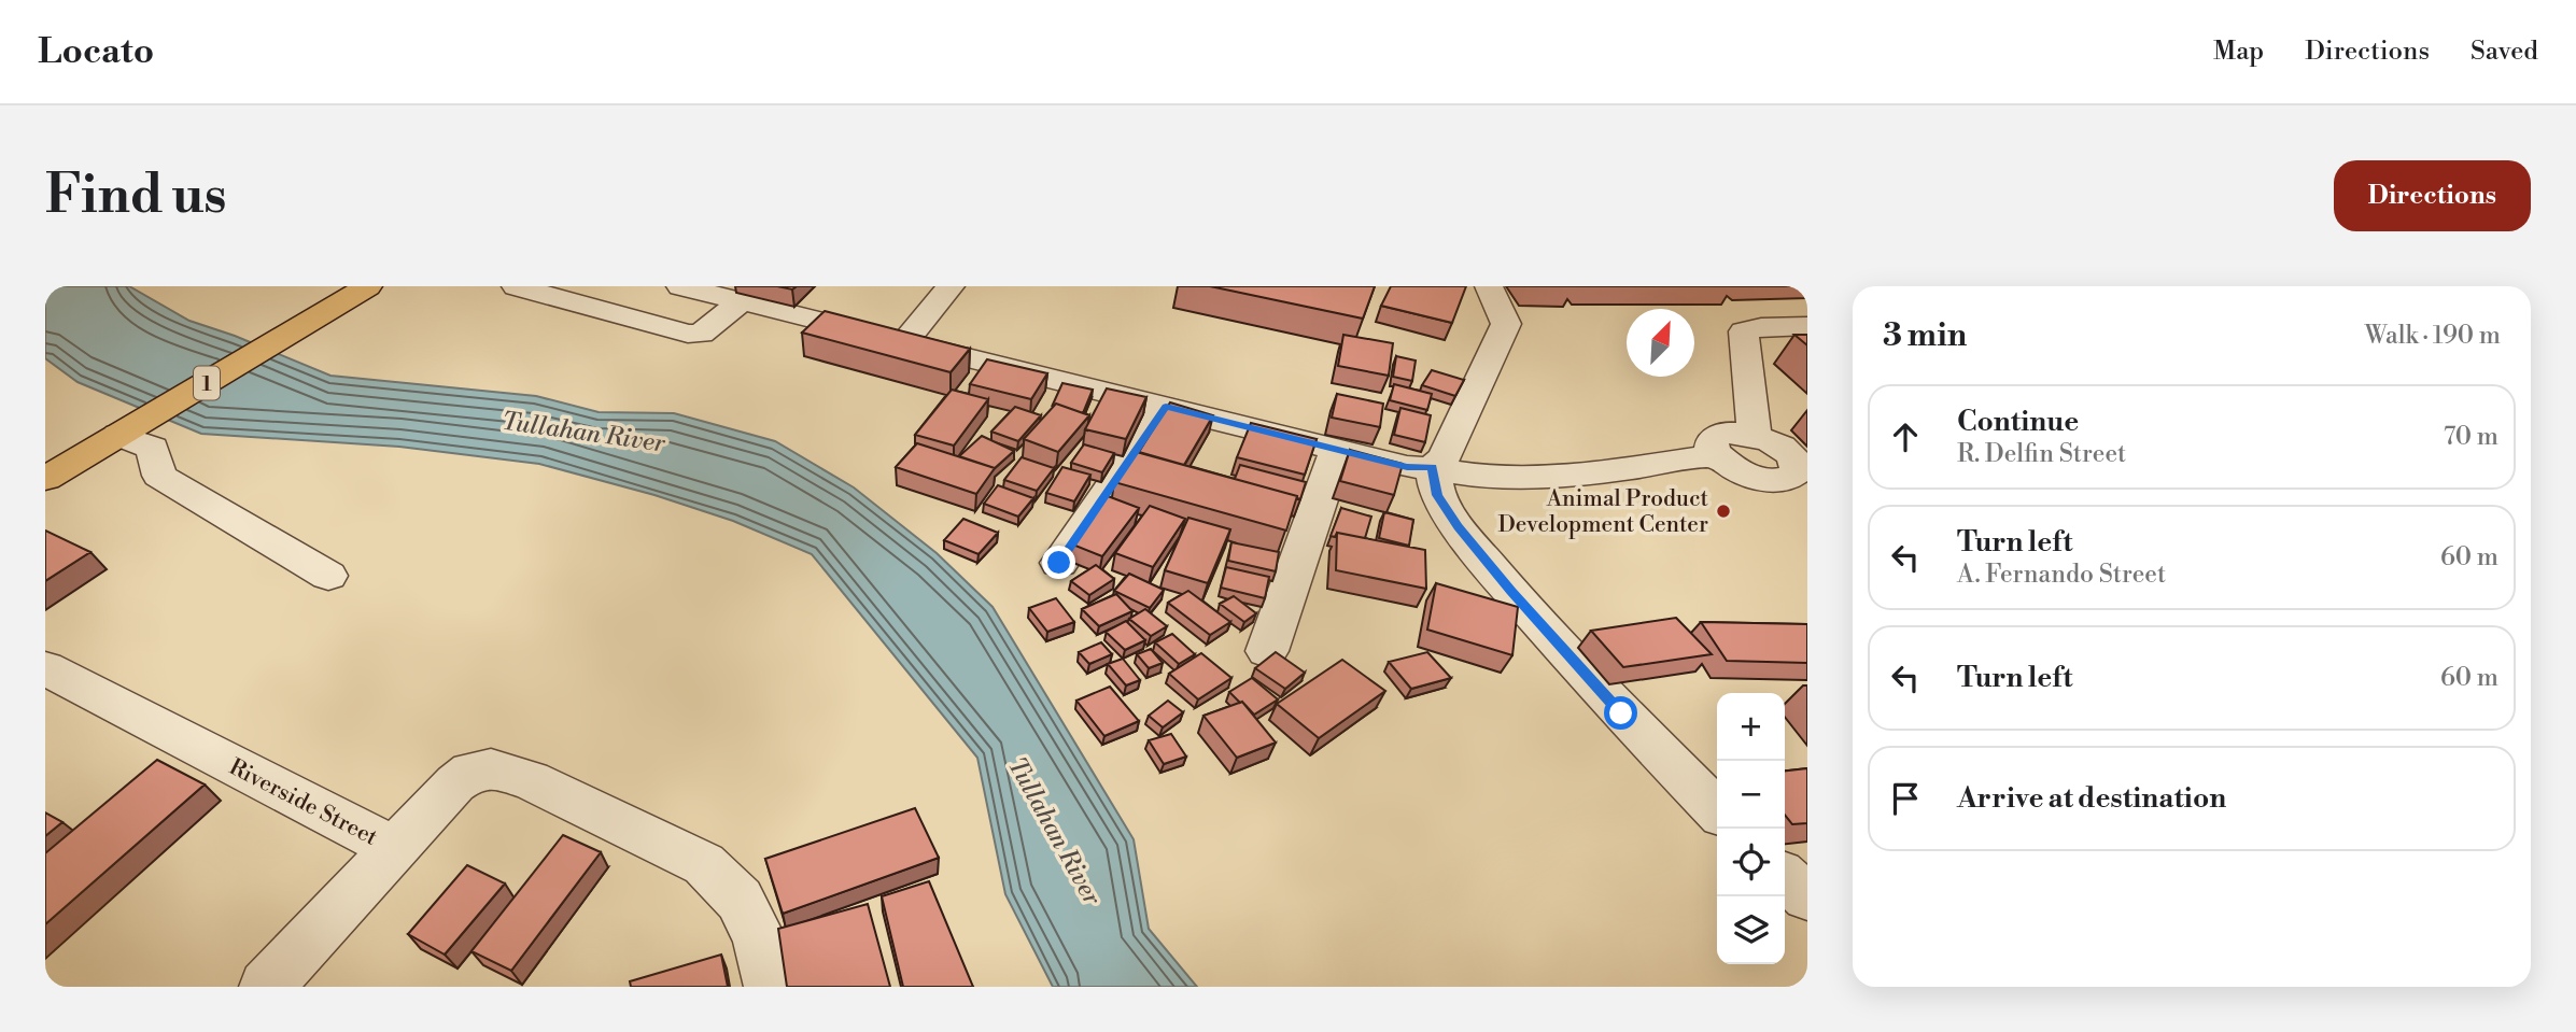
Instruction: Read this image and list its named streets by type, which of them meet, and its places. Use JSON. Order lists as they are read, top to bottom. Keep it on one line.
{"streets":{"highway":["1"],"street":["Riverside Street"]},"water":["Tullahan River"],"places":["Animal Product Development Center"],"north":"top right","page":{"header":"Locato","nav":["Map","Directions","Saved"],"buttons":"Directions","title":"Find us","heading":["3 min","Walk · 190 m"],"list":[["Continue","R. Delfin Street","70 m"],["Turn left","A. Fernando Street","60 m"],["Turn left","60 m"],"Arrive at destination"],"map_buttons":["+","−"]}}
